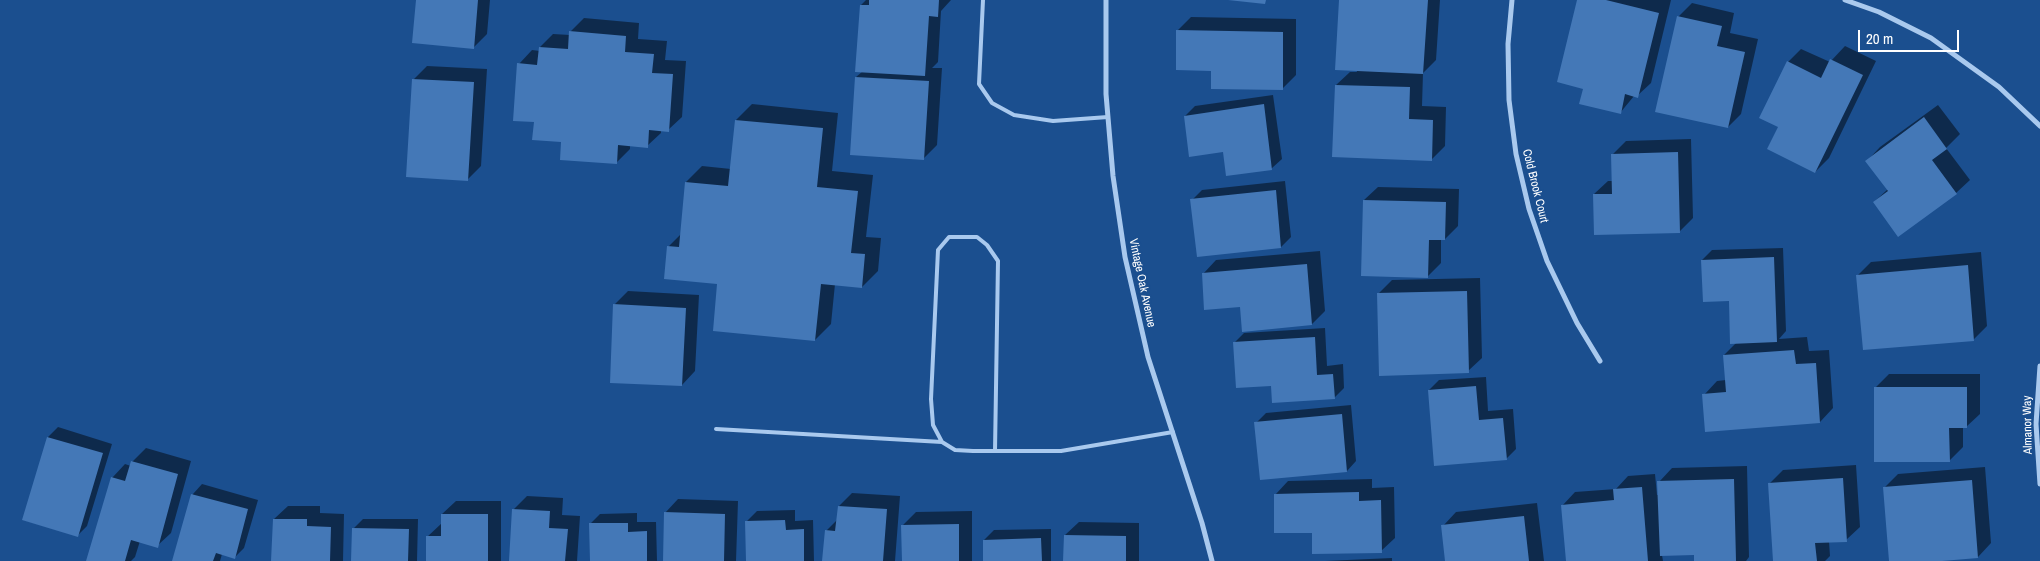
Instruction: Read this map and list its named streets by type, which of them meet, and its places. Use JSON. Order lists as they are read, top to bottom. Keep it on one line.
{"streets":{"street":["Cold Brook Court","Vintage Oak Avenue","Almanor Way"]},"scale_bar":"20 m"}
